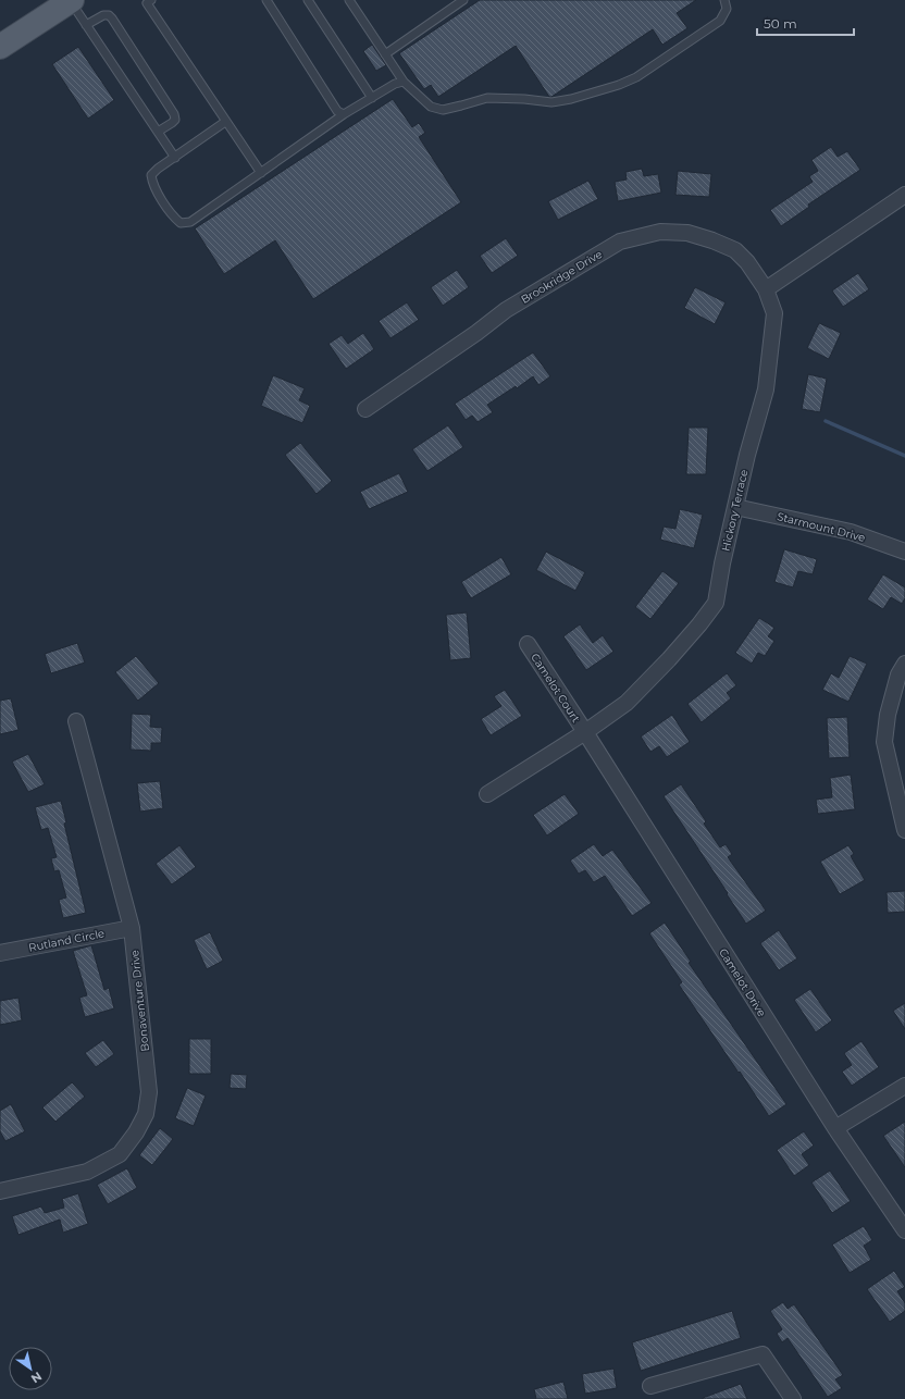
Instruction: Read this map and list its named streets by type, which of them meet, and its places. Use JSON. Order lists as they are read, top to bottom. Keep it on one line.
{"streets":{"street":["Brookridge Drive","Hickory Terrace","Starmount Drive","Camelot Court","Rutland Circle","Camelot Drive","Bonaventure Drive"]},"crossings":[["Brookridge Drive","Hickory Terrace"],["Hickory Terrace","Starmount Drive"],["Hickory Terrace","Camelot Court"],["Hickory Terrace","Camelot Drive"],["Camelot Court","Camelot Drive"],["Rutland Circle","Bonaventure Drive"]],"scale_bar":"50 m","north":"bottom right"}
